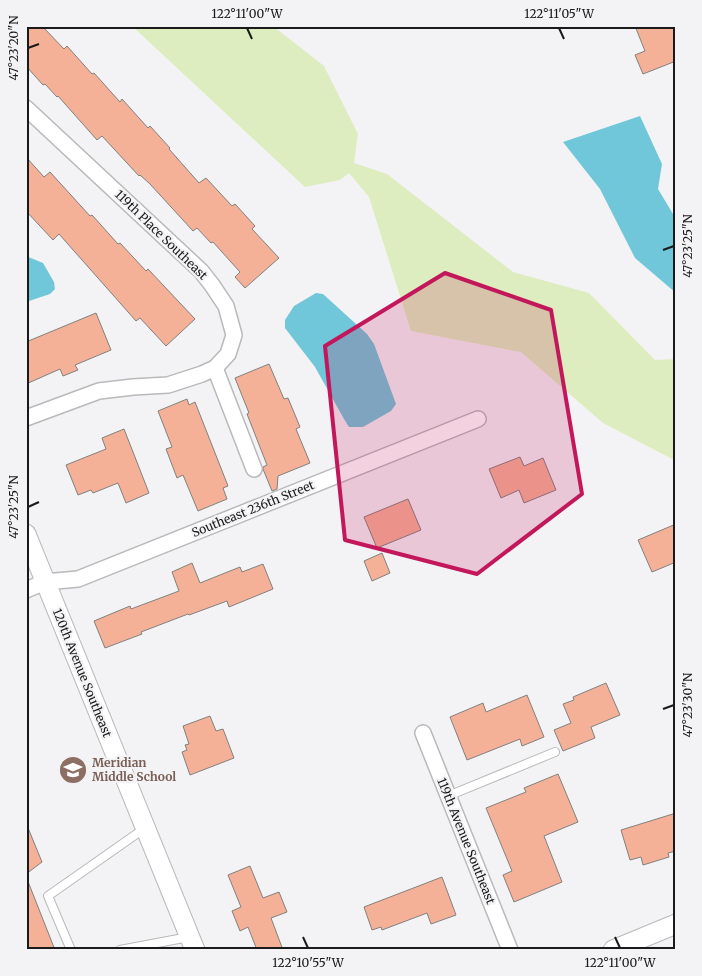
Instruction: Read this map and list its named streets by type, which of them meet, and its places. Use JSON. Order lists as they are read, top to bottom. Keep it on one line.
{"streets":{"street":["119th Place Southeast","Southeast 236th Street","120th Avenue Southeast","119th Avenue Southeast"]},"crossings":[["Southeast 236th Street","120th Avenue Southeast"]],"places":{"school or university":["Meridian Middle School"]},"coordinates":["122°11'00\"W","122°11'05\"W","47°23'20\"N","47°23'25\"N","47°23'30\"N","122°10'55\"W"]}
